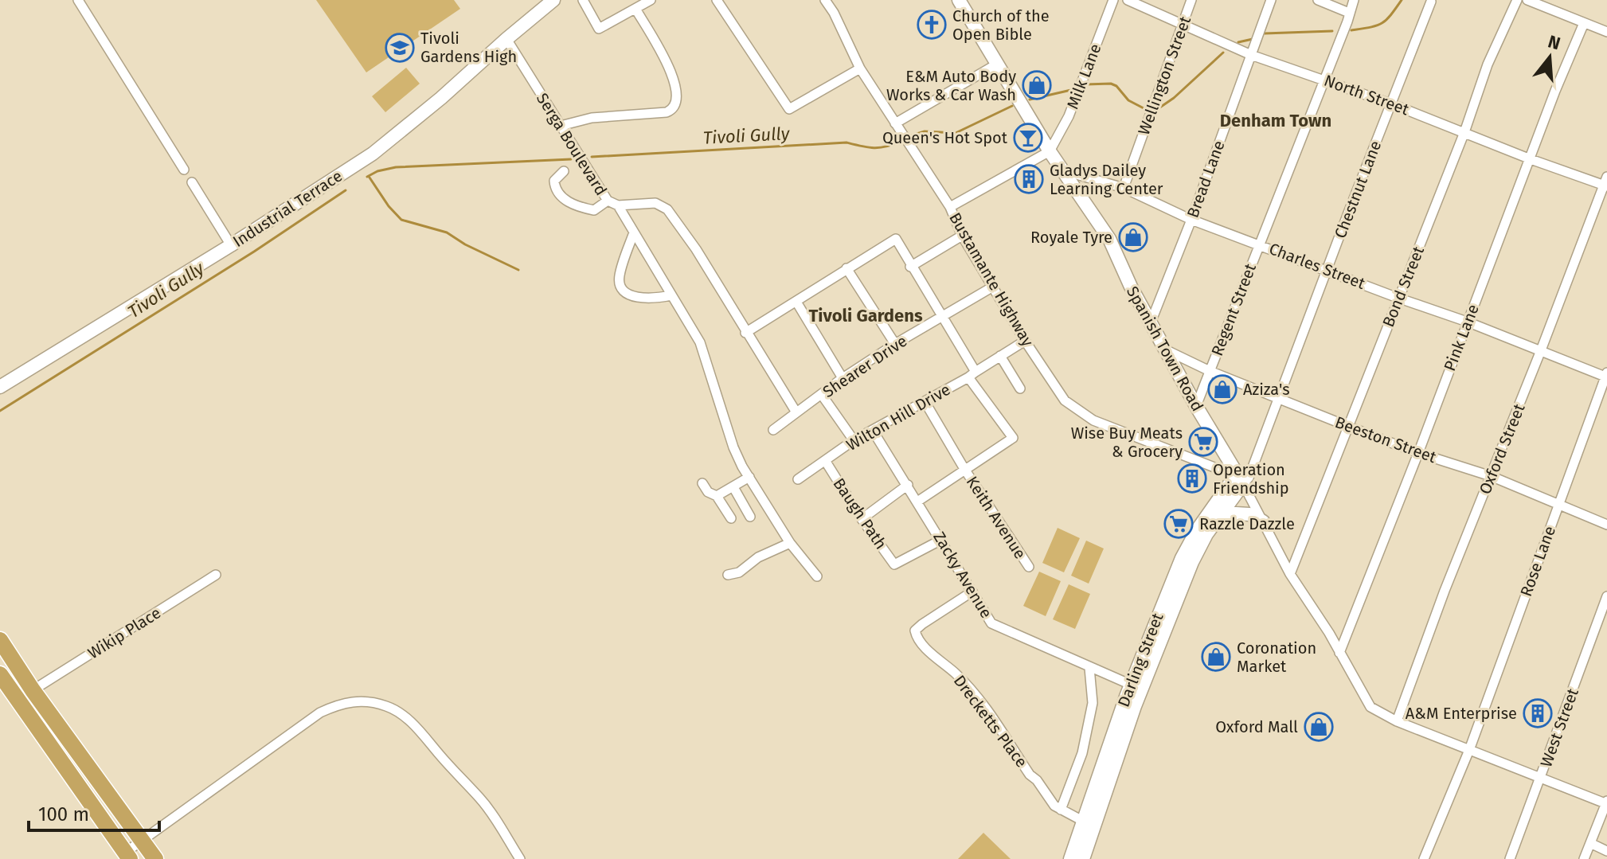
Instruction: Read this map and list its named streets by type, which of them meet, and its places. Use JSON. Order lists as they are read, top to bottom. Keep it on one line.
{"streets":{"street":["Wellington Street","Milk Lane","North Street","Serga Boulevard","Bread Lane","Chestnut Lane","Industrial Terrace","Charles Street","Bustamante Highway","Bond Street","Regent Street","Pink Lane","Spanish Town Road","Shearer Drive","Wilton Hill Drive","Beeston Street","Oxford Street","Baugh Path","Keith Avenue","Rose Lane","Zacky Avenue","Wikip Place","Darling Street","Drecketts Place","West Street"]},"crossings":[["Wellington Street","North Street"],["Wellington Street","Charles Street"],["Milk Lane","Spanish Town Road"],["North Street","Bread Lane"],["North Street","Chestnut Lane"],["North Street","Bond Street"],["North Street","Regent Street"],["North Street","Pink Lane"],["North Street","Oxford Street"],["Serga Boulevard","Industrial Terrace"],["Serga Boulevard","Shearer Drive"],["Bread Lane","Charles Street"],["Bread Lane","Spanish Town Road"],["Chestnut Lane","Charles Street"],["Chestnut Lane","Bustamante Highway"],["Chestnut Lane","Spanish Town Road"],["Chestnut Lane","Beeston Street"],["Chestnut Lane","Darling Street"],["Charles Street","Bond Street"],["Charles Street","Regent Street"],["Charles Street","Pink Lane"],["Charles Street","Spanish Town Road"],["Charles Street","Oxford Street"],["Charles Street","Rose Lane"],["Bustamante Highway","Spanish Town Road"],["Bustamante Highway","Shearer Drive"],["Bustamante Highway","Wilton Hill Drive"],["Bustamante Highway","Darling Street"],["Bond Street","Spanish Town Road"],["Bond Street","Beeston Street"],["Regent Street","Spanish Town Road"],["Regent Street","Beeston Street"],["Pink Lane","Spanish Town Road"],["Pink Lane","Beeston Street"],["Spanish Town Road","Beeston Street"],["Spanish Town Road","Oxford Street"],["Spanish Town Road","Rose Lane"],["Spanish Town Road","Darling Street"],["Spanish Town Road","West Street"],["Wilton Hill Drive","Baugh Path"],["Wilton Hill Drive","Keith Avenue"],["Wilton Hill Drive","Zacky Avenue"],["Beeston Street","Oxford Street"],["Beeston Street","Rose Lane"],["Baugh Path","Zacky Avenue"],["Zacky Avenue","Darling Street"],["Zacky Avenue","Drecketts Place"],["Darling Street","Drecketts Place"]],"districts":["Denham Town","Tivoli Gardens"],"water":["Tivoli Gully"],"places":{"church":["Church of the Open Bible"],"school or university":["Tivoli Gardens High"],"shop":["E&M Auto Body Works & Car Wash","Royale Tyre","Aziza's","Coronation Market","Oxford Mall"],"bar":["Queen's Hot Spot"],"building":["Gladys Dailey Learning Center","Operation Friendship","A&M Enterprise"],"supermarket":["Wise Buy Meats & Grocery","Razzle Dazzle"]},"scale_bar":"100 m","north":"top"}
